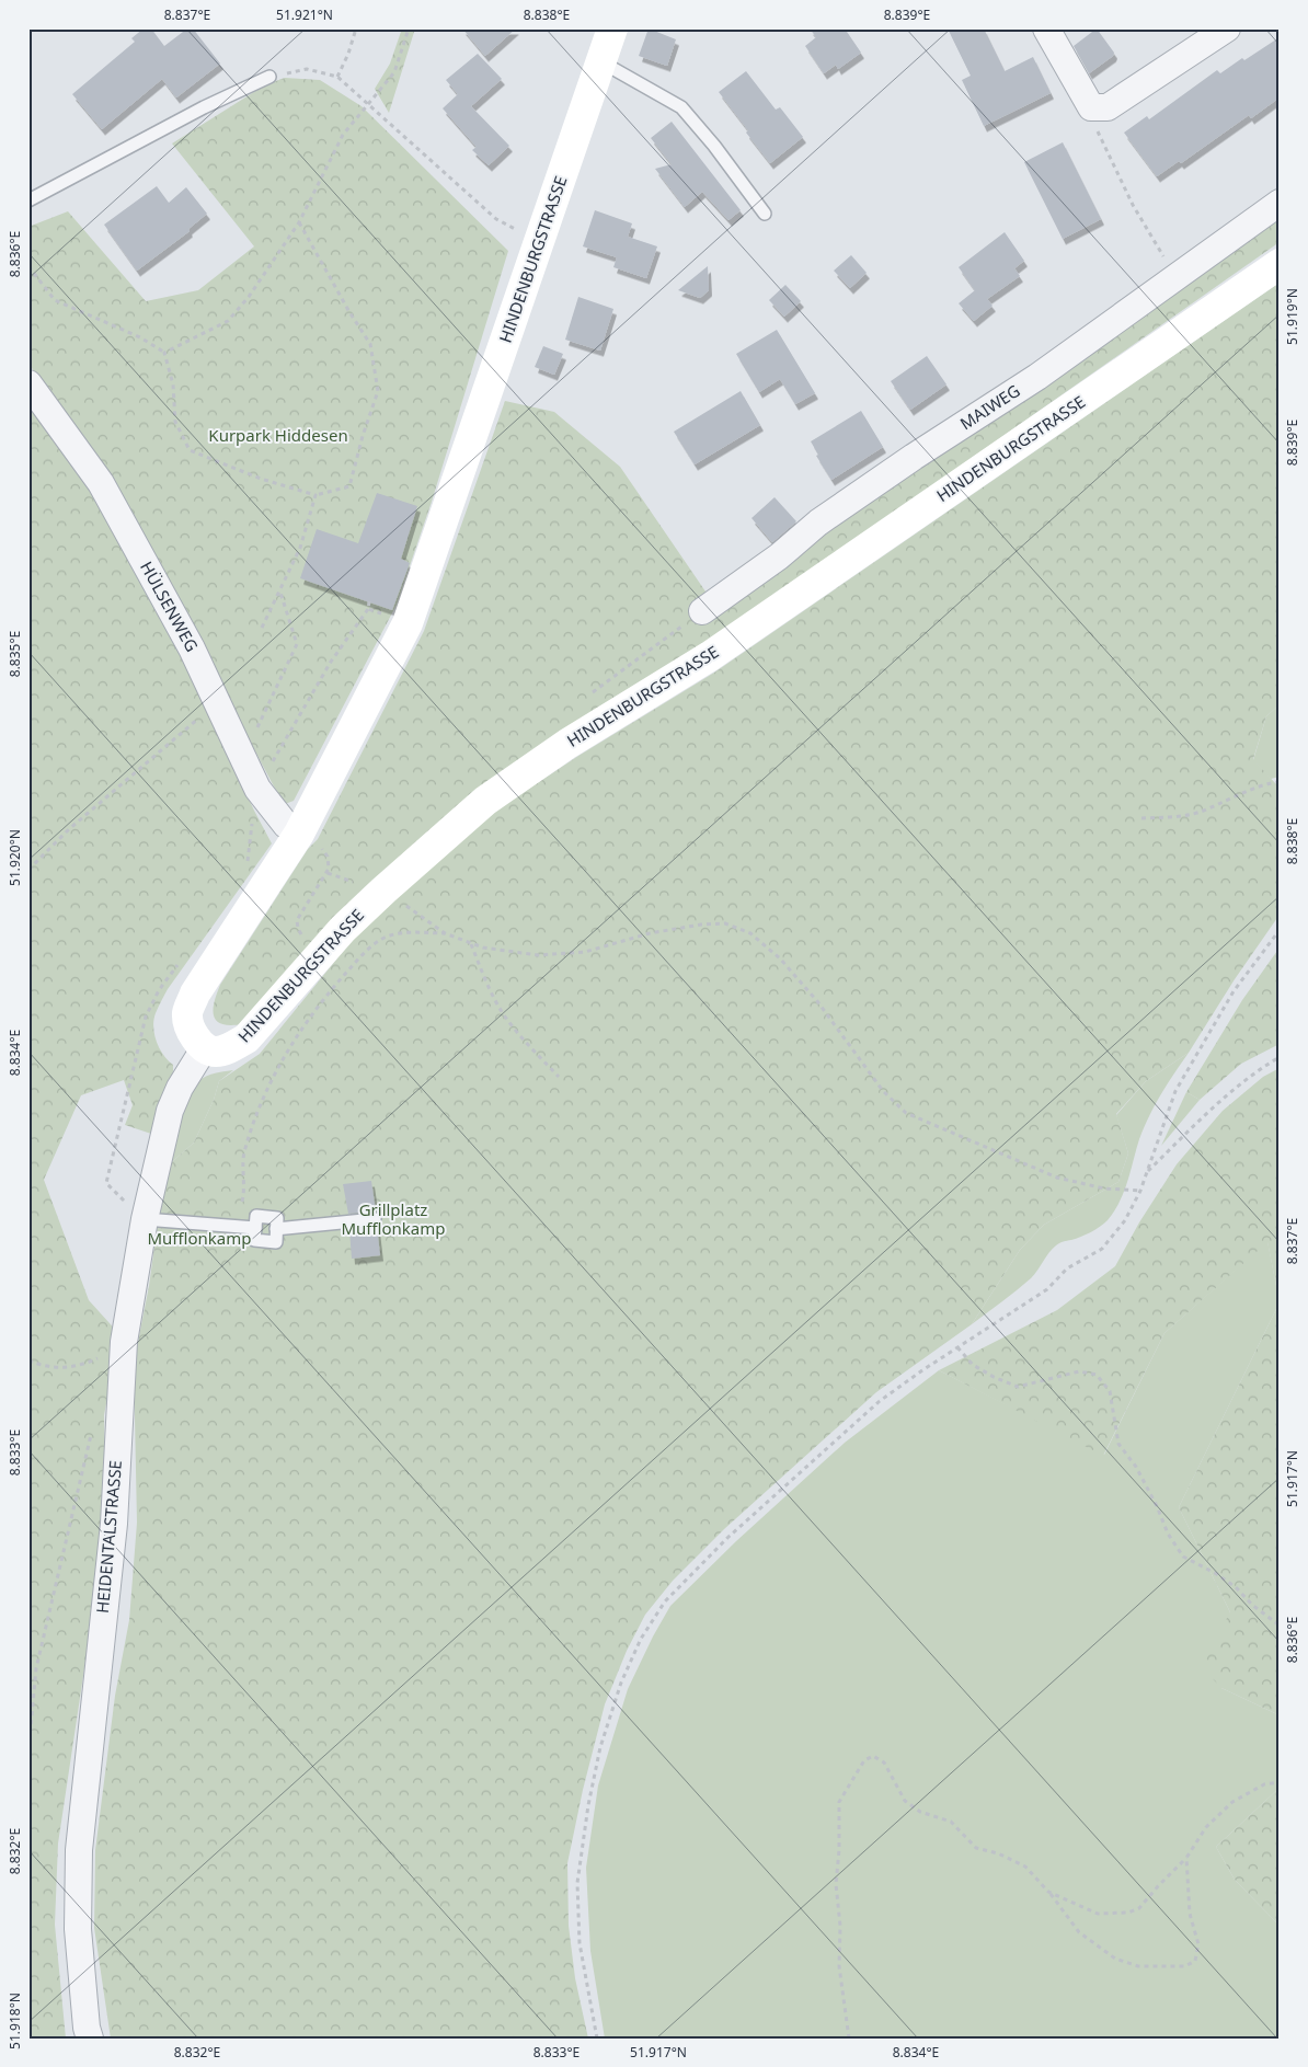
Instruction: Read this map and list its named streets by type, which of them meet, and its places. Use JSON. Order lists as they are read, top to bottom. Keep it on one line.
{"streets":{"main road":["HINDENBURGSTRASSE"],"street":["MAIWEG","HÜLSENWEG","HEIDENTALSTRASSE"]},"crossings":[["HINDENBURGSTRASSE","HÜLSENWEG"],["HINDENBURGSTRASSE","HEIDENTALSTRASSE"]],"parks":["Kurpark Hiddesen","Grillplatz Mufflonkamp","Mufflonkamp"],"coordinates":["8.837°E","51.921°N","8.838°E","8.839°E","8.836°E","51.919°N","8.835°E","51.920°N","8.834°E","8.833°E","51.917°N","8.832°E","51.918°N"]}
